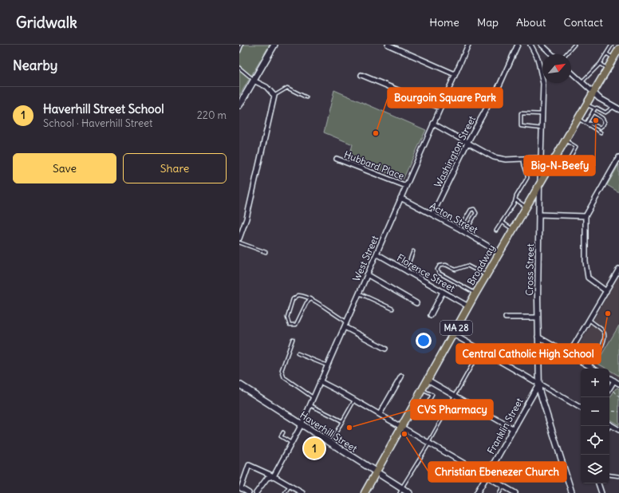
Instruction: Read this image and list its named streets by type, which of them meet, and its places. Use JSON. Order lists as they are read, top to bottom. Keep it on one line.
{"streets":{"main road":["Broadway","MA 28","Haverhill Street"],"street":["Washington Street","Hubbard Place","Acton Street","West Street","Cross Street","Florence Street","Franklin Street"]},"crossings":[["Washington Street","Acton Street"],["Hubbard Place","West Street"],["Acton Street","West Street"],["Acton Street","Broadway"],["West Street","Florence Street"],["West Street","Haverhill Street"],["Broadway","Cross Street"],["Broadway","Florence Street"],["Broadway","Haverhill Street"],["Cross Street","Franklin Street"]],"places":["Big-N-Beefy","Bourgoin Square Park","Central Catholic High School","CVS Pharmacy","Christian Ebenezer Church"],"north":"top right","page":{"header":"Gridwalk","nav":["Home","Map","About","Contact"],"heading":"Nearby","list":[{"mark":"1","name":"Haverhill Street School","note":"School · Haverhill Street","value":"220 m"}],"buttons":["Save","Share"],"map_buttons":["+","−"],"pins":"1"}}
